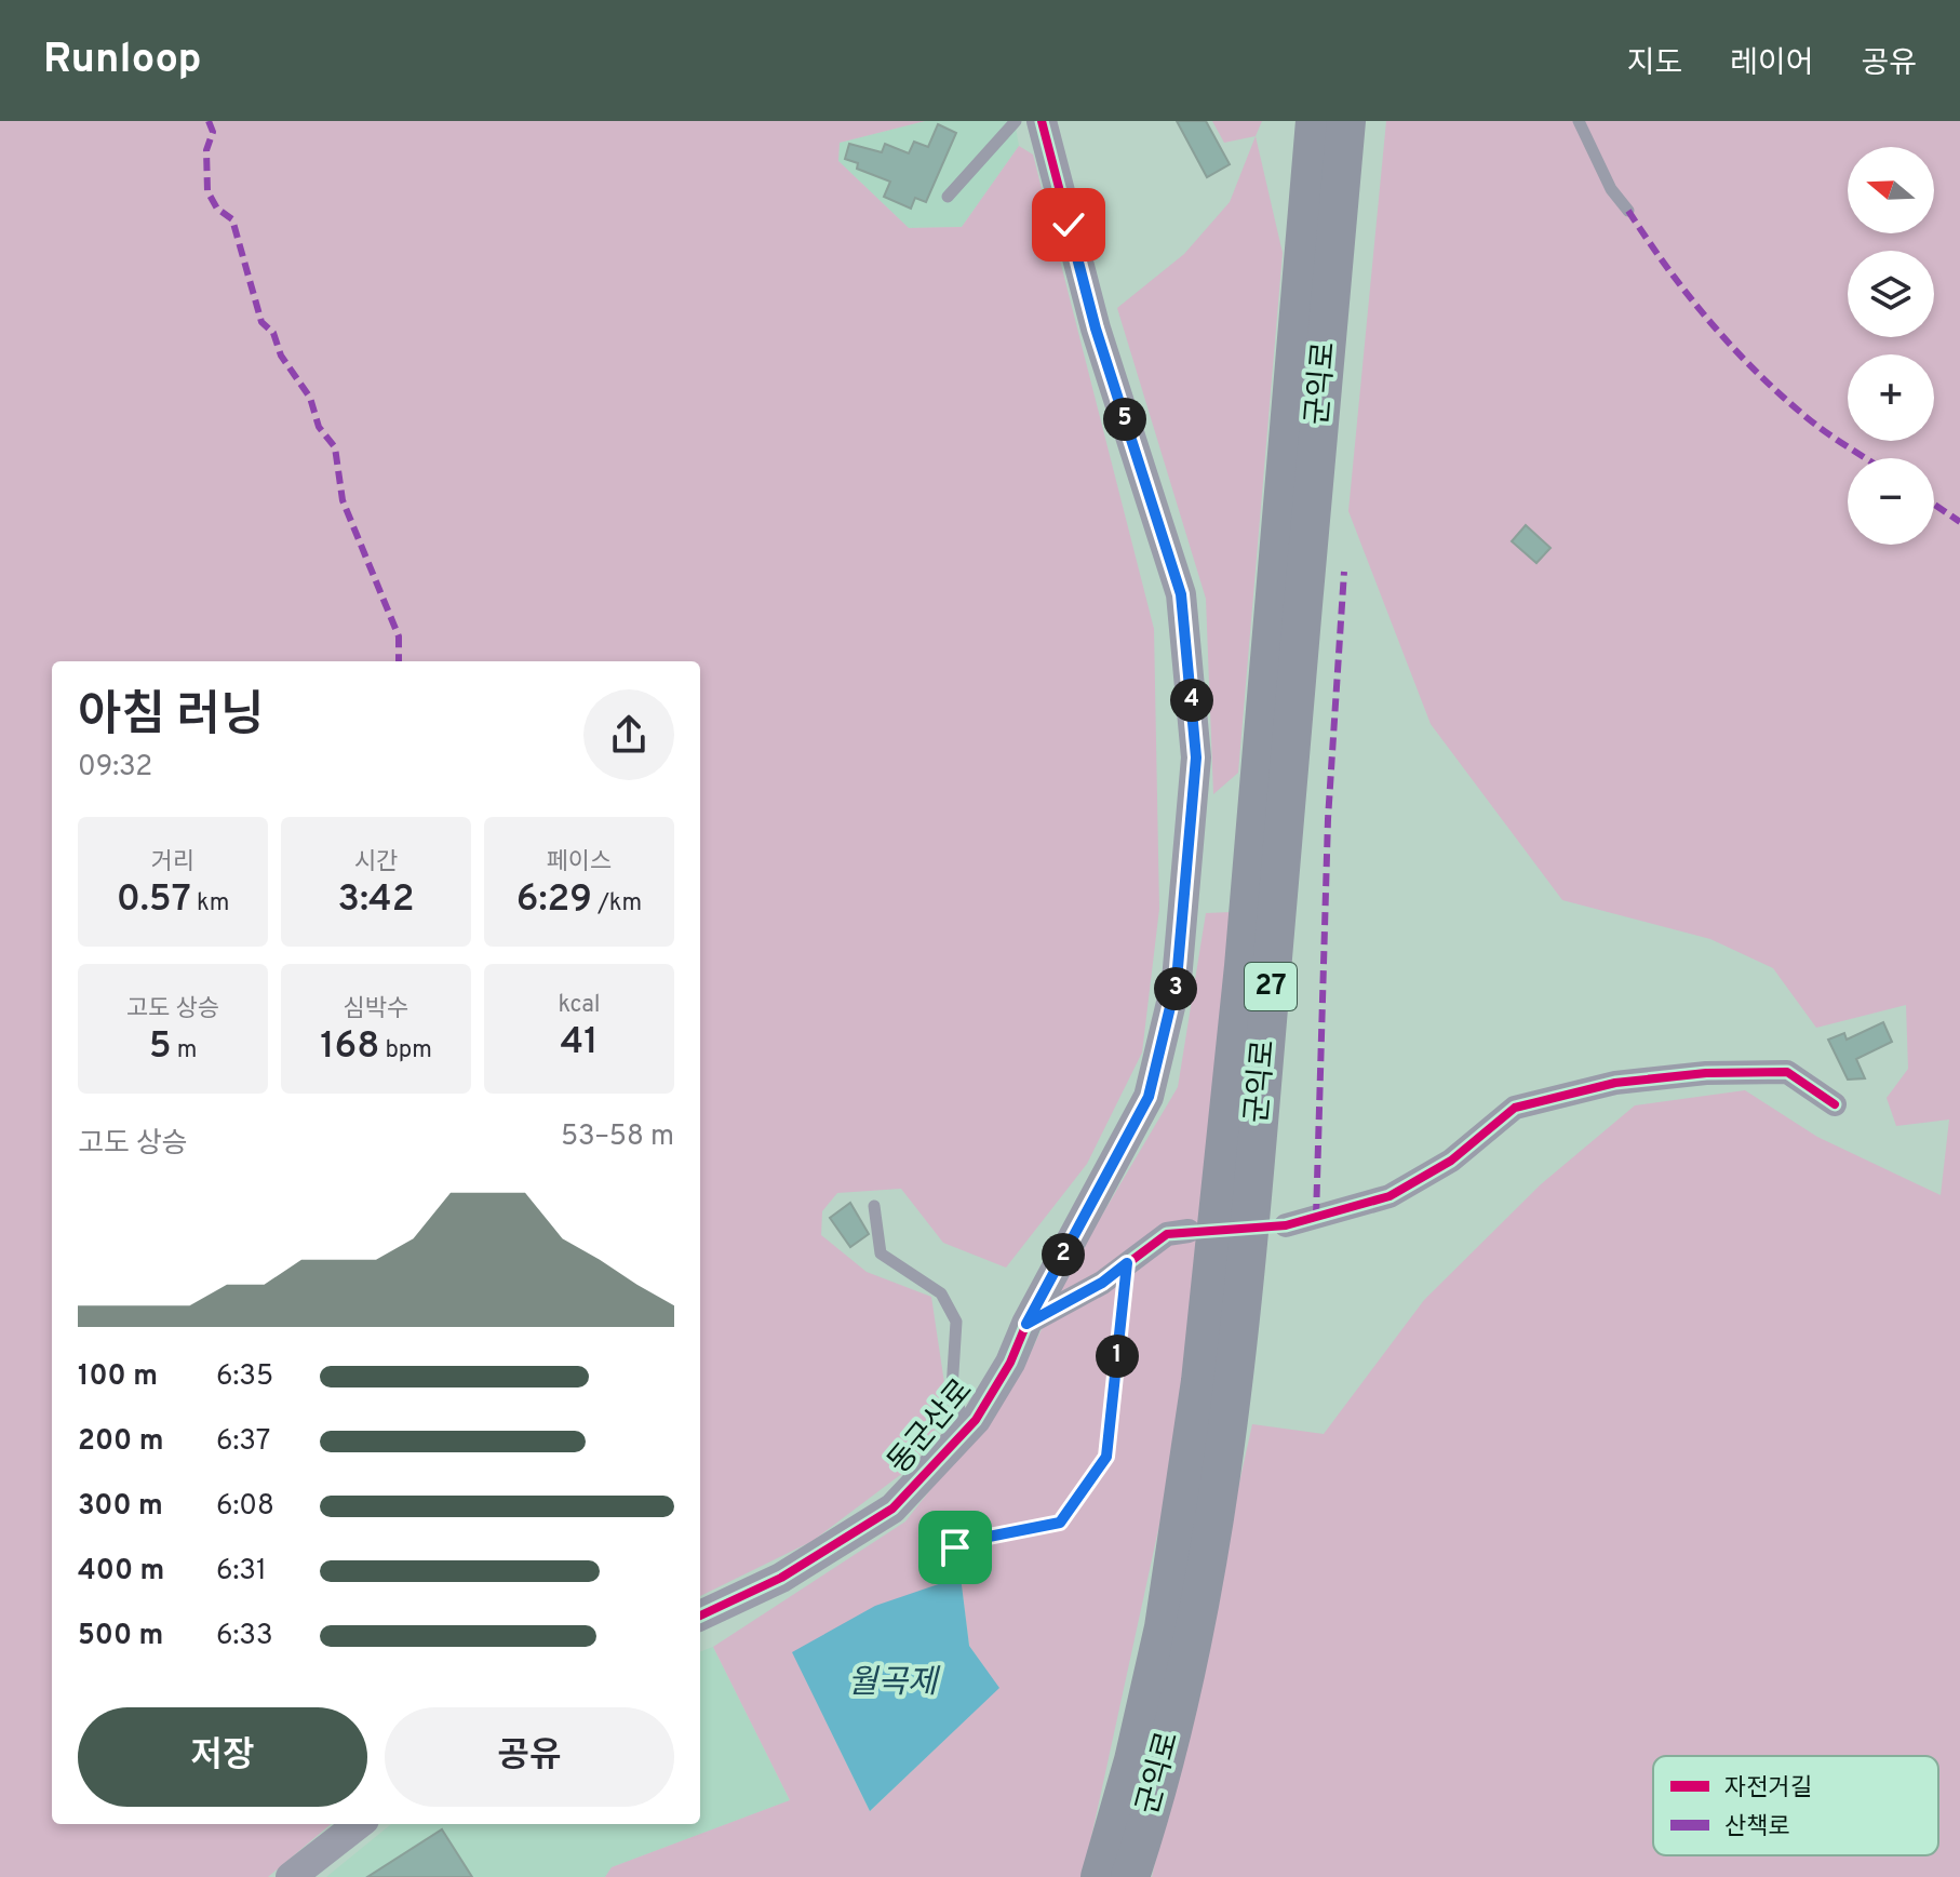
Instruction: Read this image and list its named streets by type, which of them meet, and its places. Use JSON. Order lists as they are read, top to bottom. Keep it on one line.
{"streets":{"highway":["군익로","27"],"street":["동군산로"]},"water":["월곡제"],"legend":["자전거길","산책로"],"north":"left","page":{"header":"Runloop","nav":["지도","레이어","공유"],"map_buttons":["+","−"],"pins":["5","4","3","2","1"],"heading":["아침 러닝","09:32"],"stats":[["거리","0.57 km"],["시간","3:42"],["페이스","6:29 /km"],["고도 상승","5 m"],["심박수","168 bpm"],["kcal","41"]],"chart":["고도 상승","53–58 m"],"list":[{"name":"100 m","note":"6:35"},{"name":"200 m","note":"6:37"},{"name":"300 m","note":"6:08"},{"name":"400 m","note":"6:31"},{"name":"500 m","note":"6:33"}],"buttons":["저장","공유"]}}
